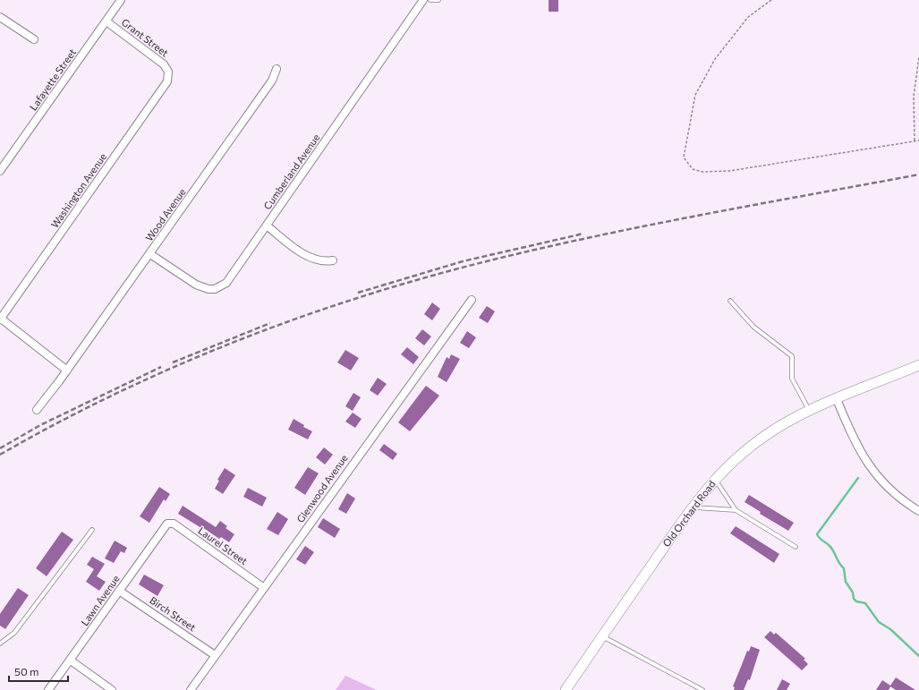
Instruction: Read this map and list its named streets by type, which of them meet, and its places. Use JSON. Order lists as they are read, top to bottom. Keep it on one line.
{"streets":{"street":["Grant Street","Lafayette Street","Cumberland Avenue","Washington Avenue","Wood Avenue","Glenwood Avenue","Old Orchard Road","Laurel Street","Lawn Avenue","Birch Street"]},"crossings":[["Grant Street","Lafayette Street"],["Grant Street","Washington Avenue"],["Cumberland Avenue","Wood Avenue"],["Glenwood Avenue","Laurel Street"],["Glenwood Avenue","Birch Street"],["Laurel Street","Lawn Avenue"],["Lawn Avenue","Birch Street"]],"scale_bar":"50 m"}
